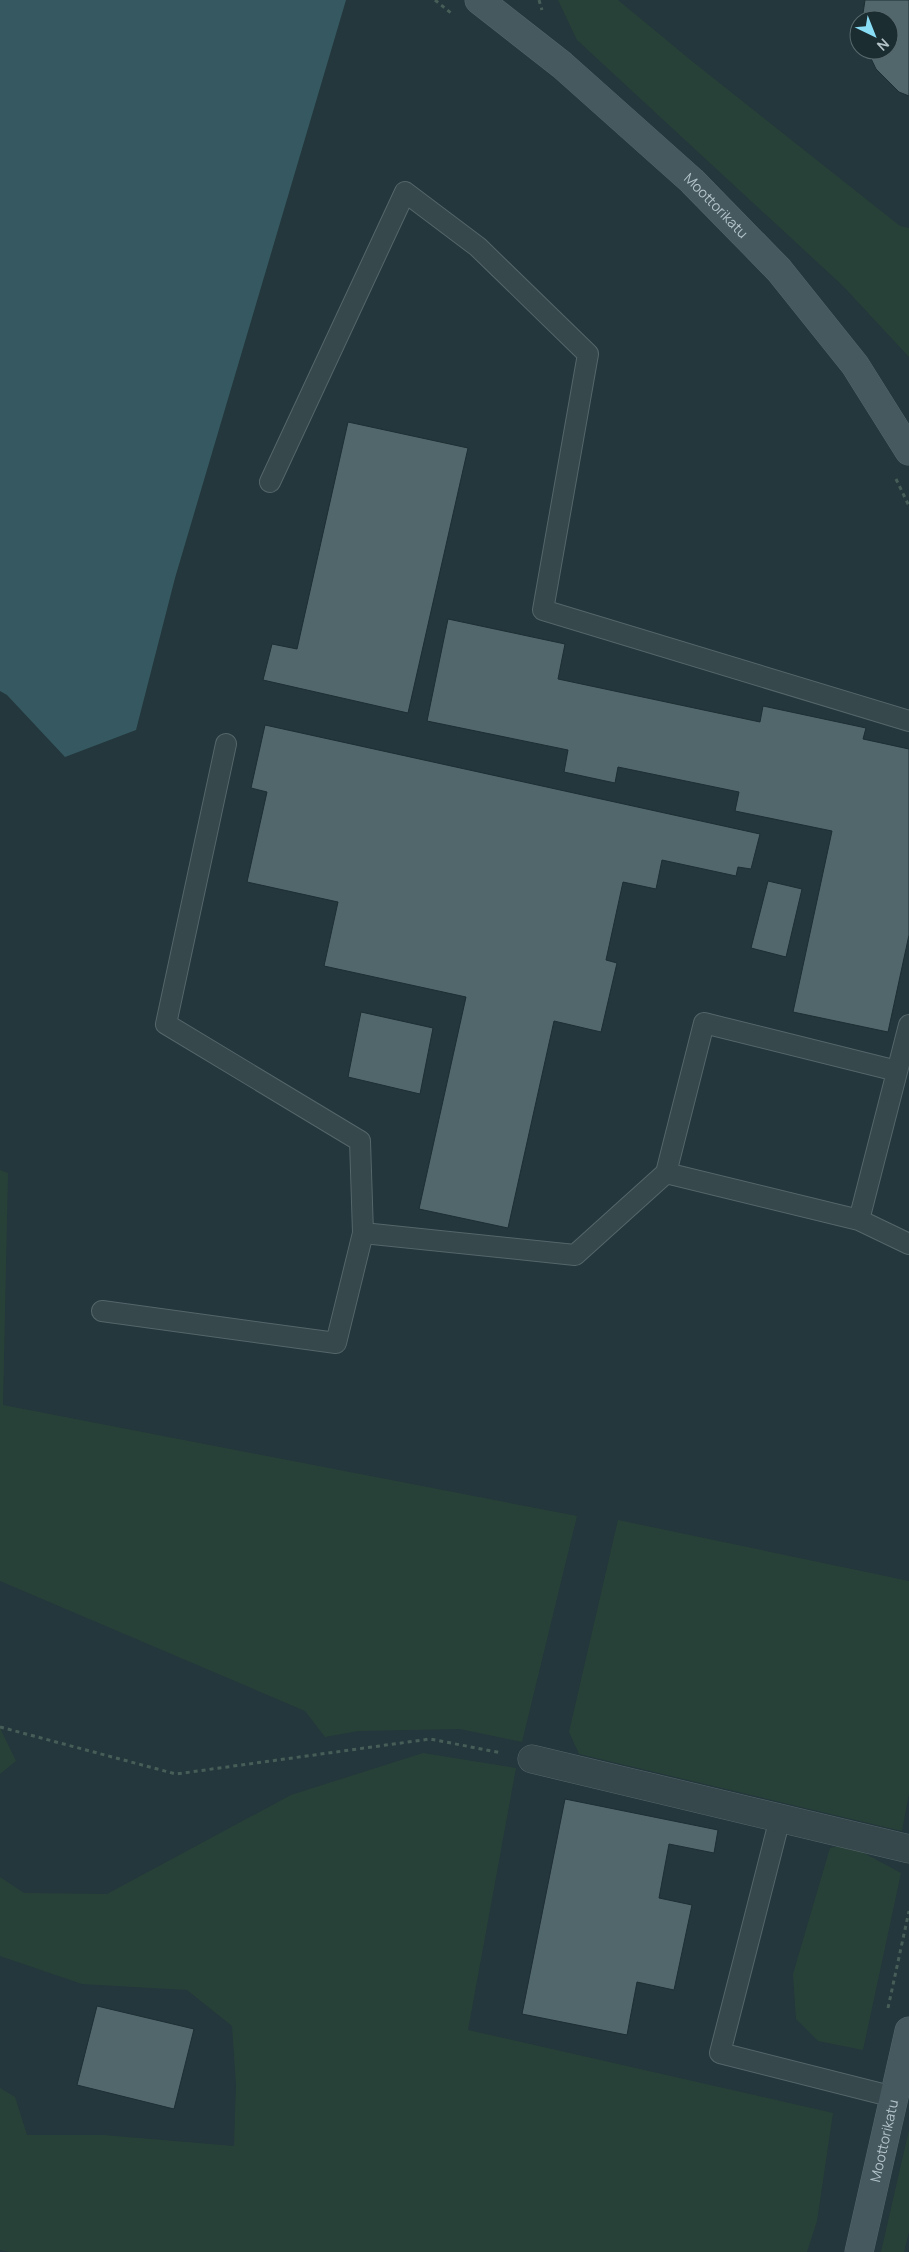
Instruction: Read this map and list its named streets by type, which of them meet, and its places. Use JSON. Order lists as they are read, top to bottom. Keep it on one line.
{"streets":{"main road":["Moottorikatu"]},"north":"bottom right"}
